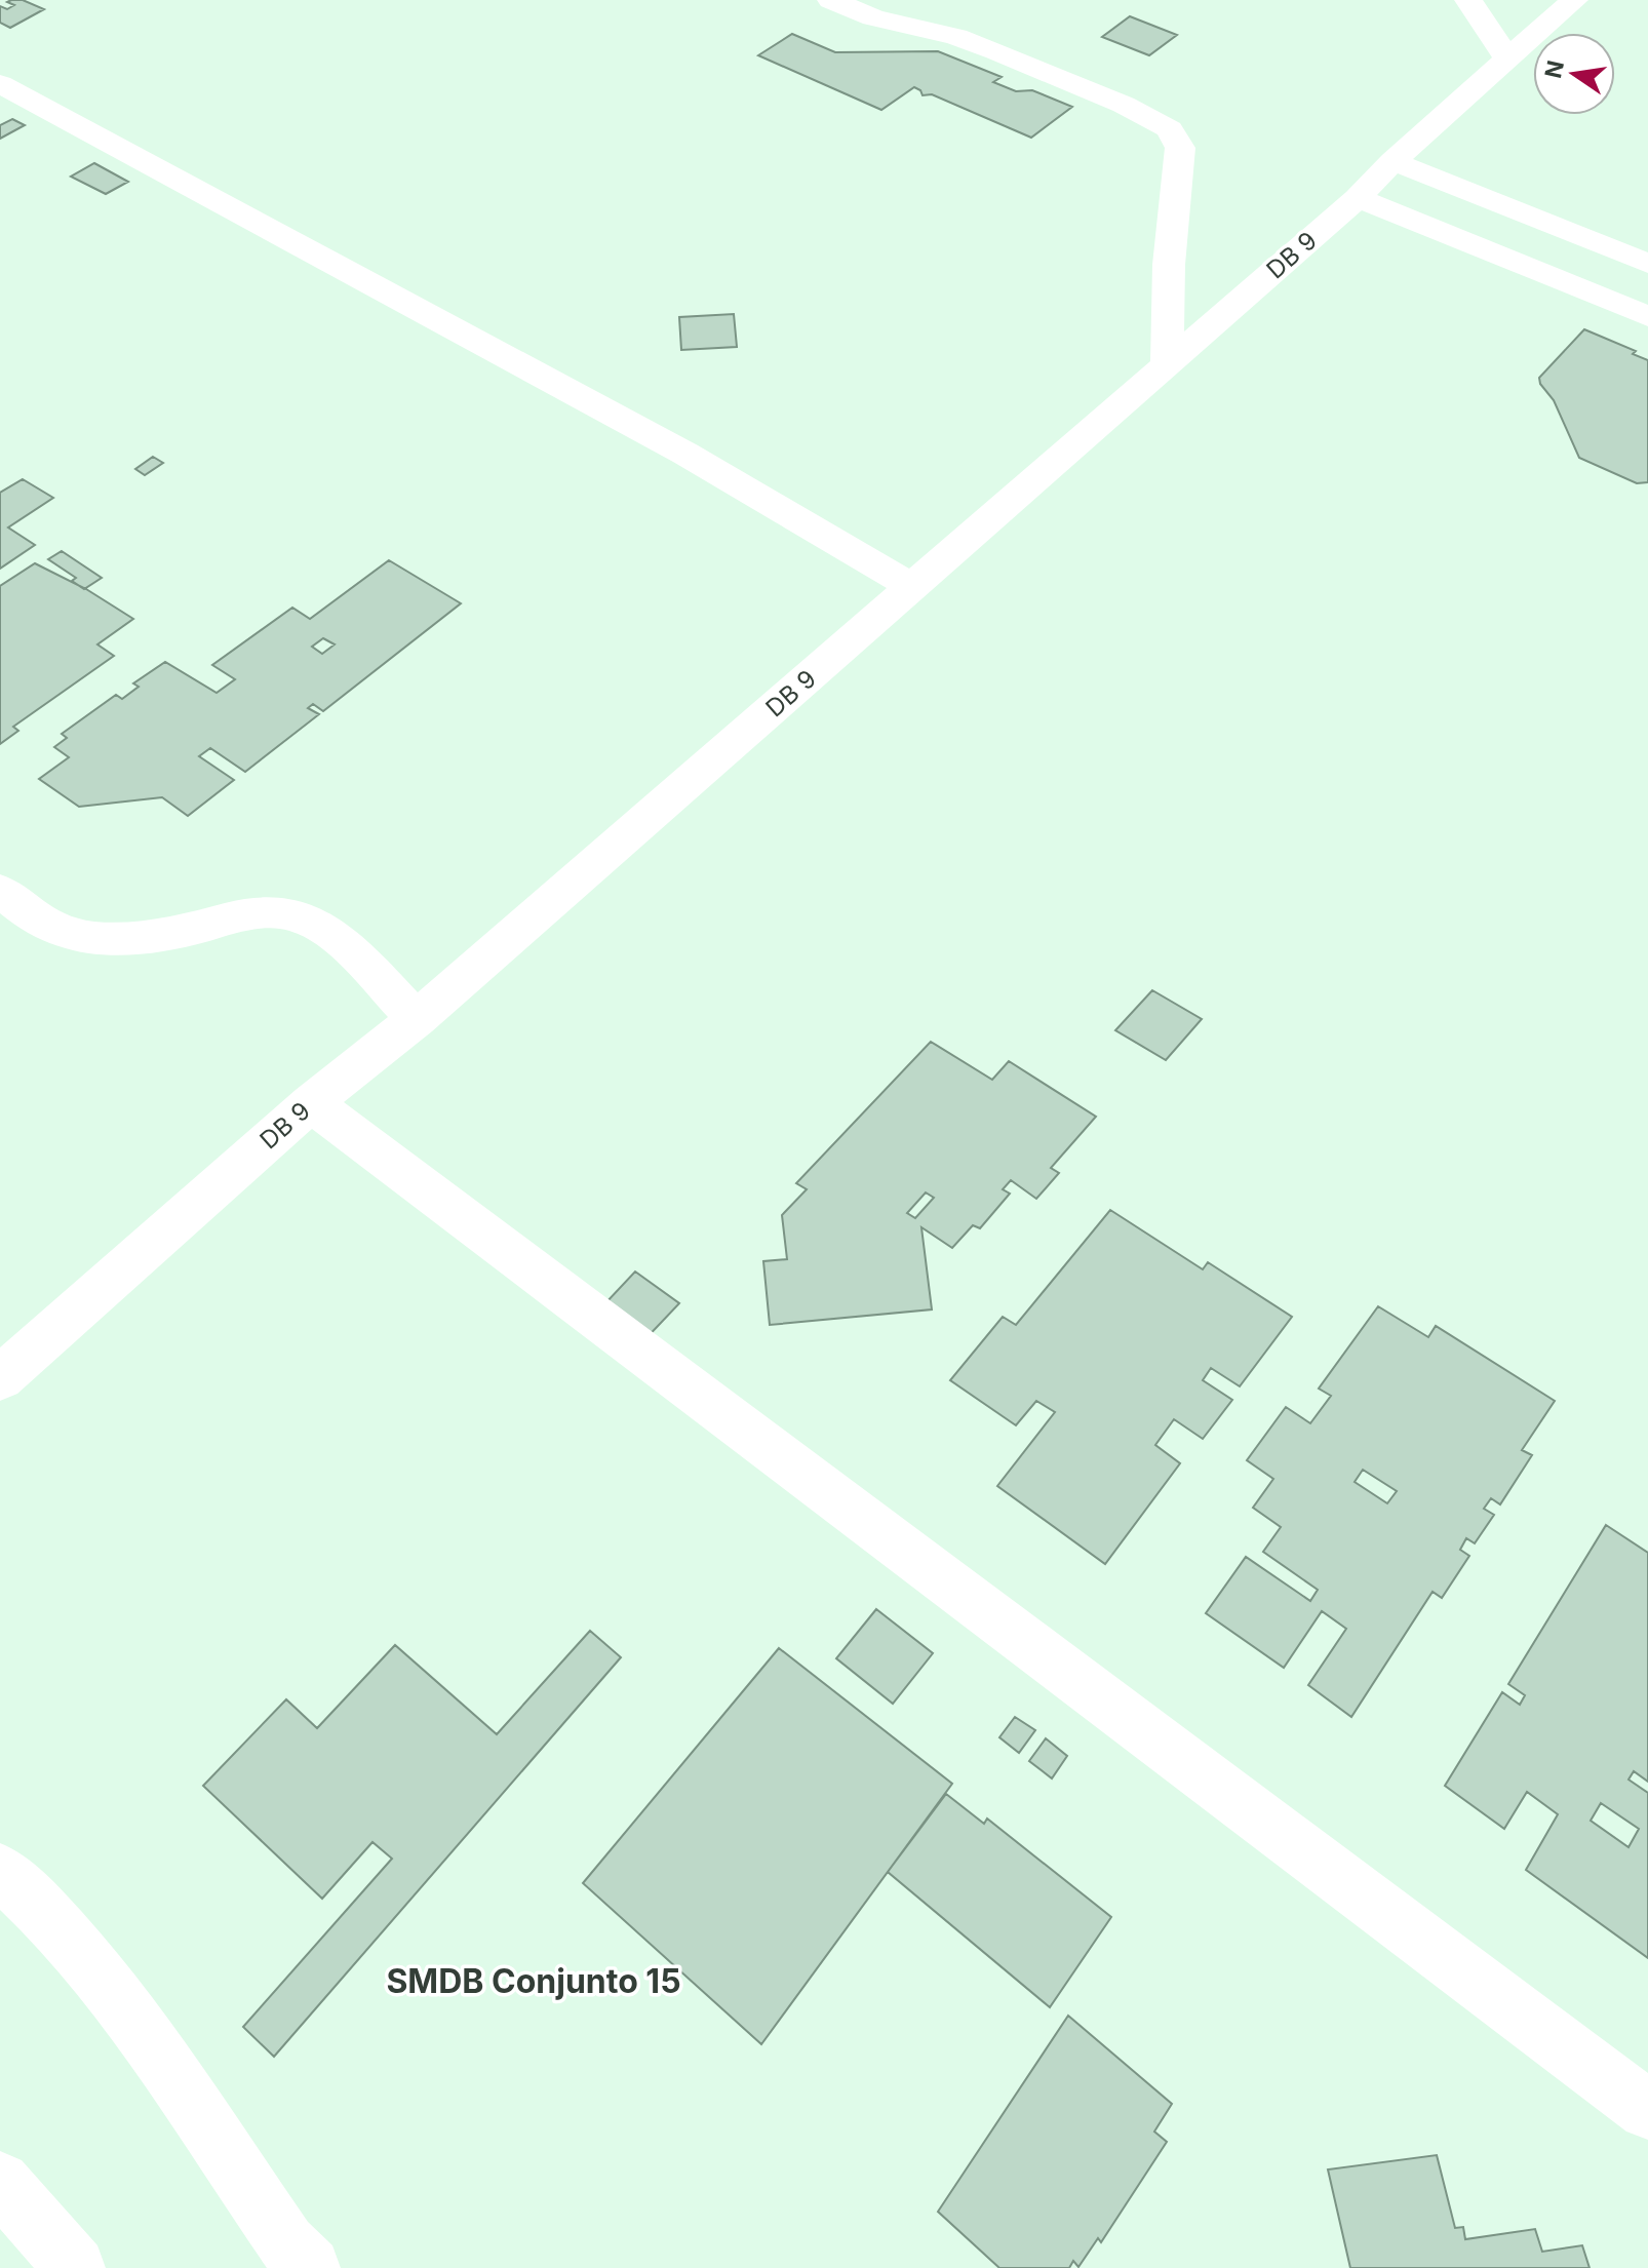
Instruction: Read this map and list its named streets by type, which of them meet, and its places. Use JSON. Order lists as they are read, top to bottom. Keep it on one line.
{"streets":{"street":["DB 9"]},"districts":["SMDB Conjunto 15"],"north":"left"}
